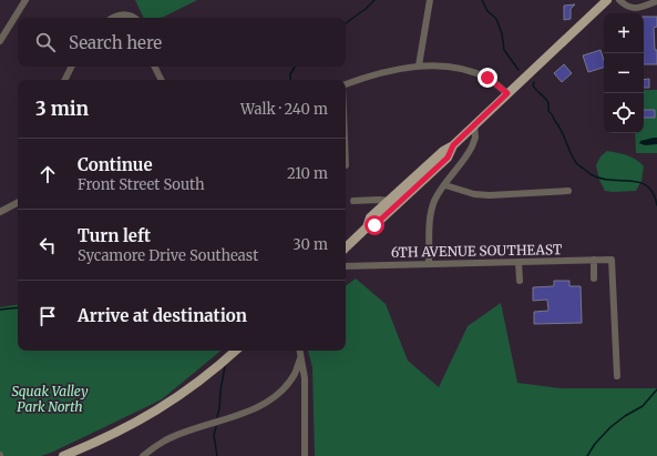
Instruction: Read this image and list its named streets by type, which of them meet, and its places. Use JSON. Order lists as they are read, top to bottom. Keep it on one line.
{"streets":{"street":["6TH AVENUE SOUTHEAST"]},"parks":["Squak Valley Park North"],"page":{"map_buttons":["+","−"],"search":"Search here","heading":["3 min","Walk · 240 m"],"list":[["Continue","Front Street South","210 m"],["Turn left","Sycamore Drive Southeast","30 m"],"Arrive at destination"]}}
